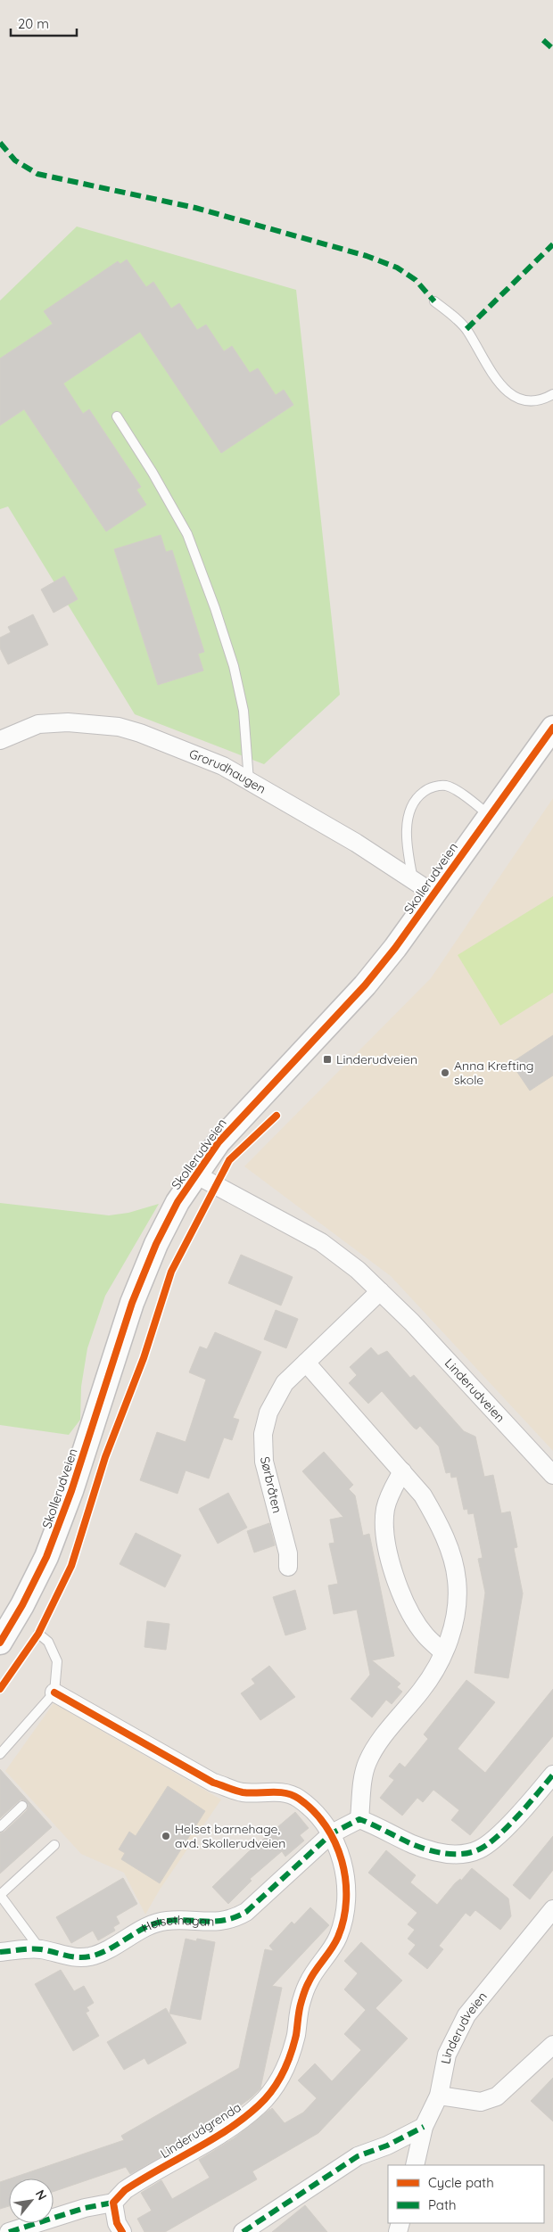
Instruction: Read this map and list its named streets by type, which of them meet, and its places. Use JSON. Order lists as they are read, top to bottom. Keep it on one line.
{"streets":{"street":["Grorudhaugen","Skollerudveien","Linderudveien","Sørbråten","Helsethagan","Linderudgrenda"]},"crossings":[["Grorudhaugen","Skollerudveien"],["Skollerudveien","Linderudveien"],["Linderudveien","Sørbråten"],["Helsethagan","Linderudgrenda"]],"places":{"transit":["Linderudveien"],"other":["Anna Krefting skole","Helset barnehage, avd. Skollerudveien"]},"legend":["Cycle path","Path"],"scale_bar":"20 m","north":"top right"}
